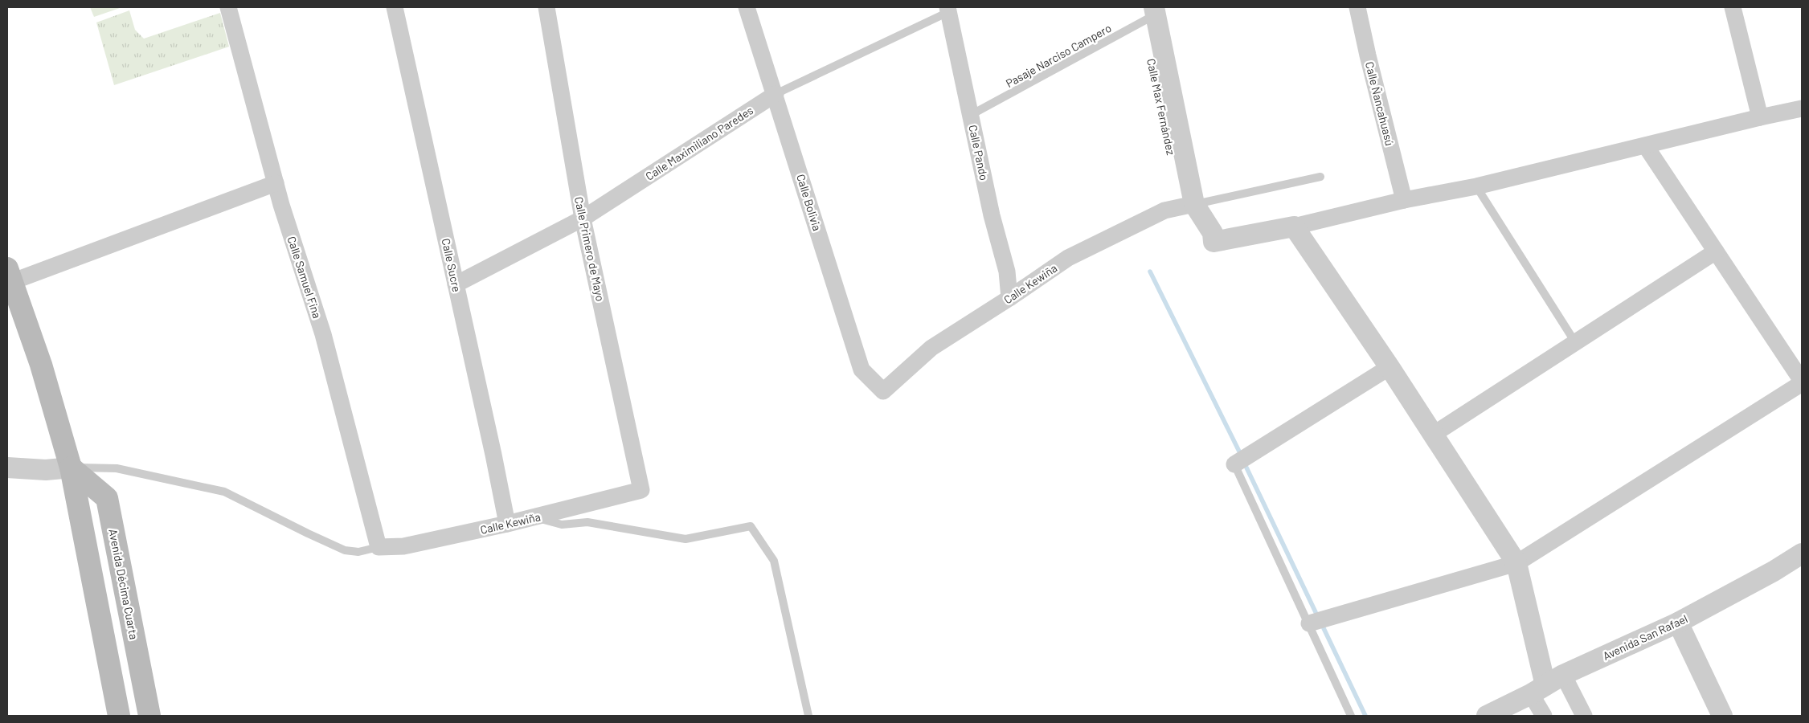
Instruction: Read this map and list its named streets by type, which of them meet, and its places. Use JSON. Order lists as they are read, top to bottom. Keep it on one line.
{"streets":{"main road":["Avenida Décima Cuarta"],"street":["Calle Ñancahuasú","Calle Max Fernández","Calle Maximiliano Paredes","Calle Pando","Calle Bolivia","Calle Primero de Mayo","Calle Sucre","Calle Samuel Fina","Calle Kewiña","Avenida San Rafael"],"lane":["Pasaje Narciso Campero"]},"crossings":[["Pasaje Narciso Campero","Calle Max Fernández"],["Pasaje Narciso Campero","Calle Pando"],["Calle Max Fernández","Calle Kewiña"],["Calle Maximiliano Paredes","Calle Pando"],["Calle Maximiliano Paredes","Calle Bolivia"],["Calle Maximiliano Paredes","Calle Primero de Mayo"],["Calle Maximiliano Paredes","Calle Sucre"],["Calle Pando","Calle Kewiña"],["Calle Bolivia","Calle Kewiña"],["Calle Primero de Mayo","Calle Kewiña"],["Calle Sucre","Calle Kewiña"],["Calle Samuel Fina","Calle Kewiña"]]}
